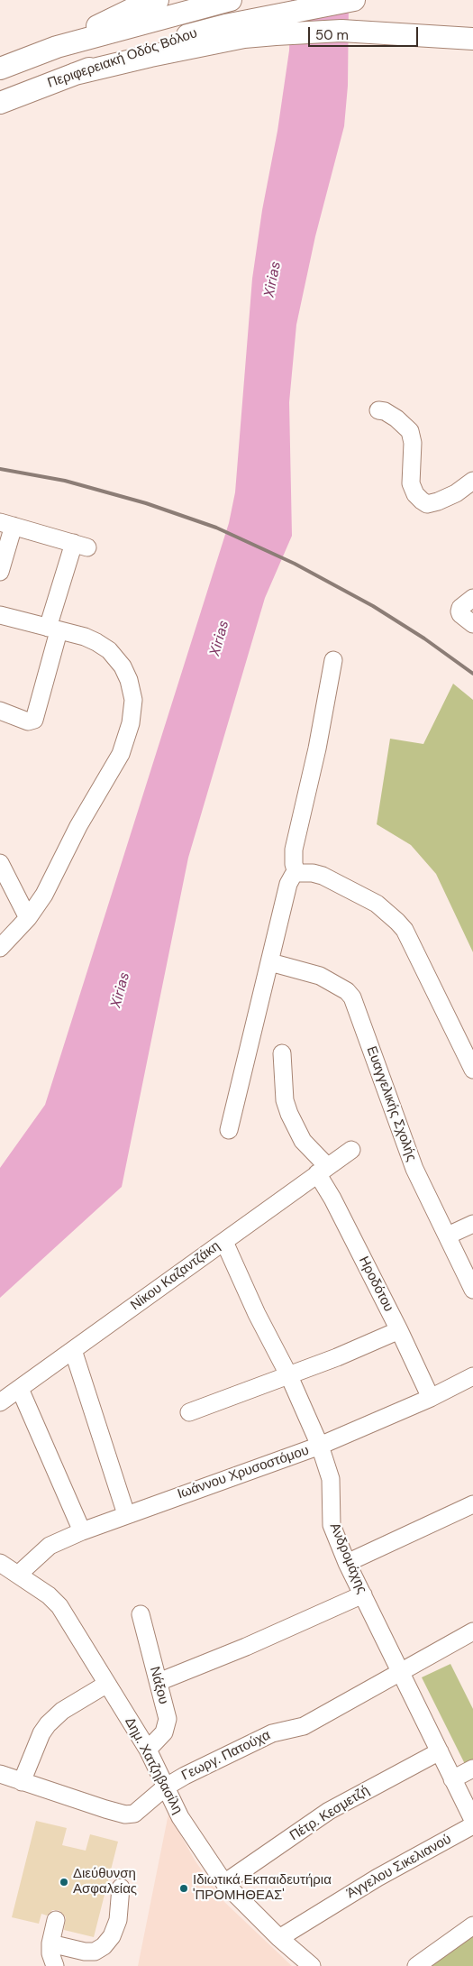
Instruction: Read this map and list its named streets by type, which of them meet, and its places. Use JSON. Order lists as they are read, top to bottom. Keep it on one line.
{"streets":{"main road":["Περιφερειακή Οδός Βόλου"],"street":["Ευαγγελικής Σχολής","Νίκου Καζαντζάκη","Ηροδότου","Ιωάννου Χρυσοστόμου","Ανδρομάχης","Νάξου","Γεωργ. Πατούχα","Δημ. Χατζηβασίλη","Πέτρ. Κεσμετζή","Άγγελου Σικελιανού"]},"crossings":[["Νίκου Καζαντζάκη","Ηροδότου"],["Νίκου Καζαντζάκη","Ανδρομάχης"],["Ηροδότου","Ιωάννου Χρυσοστόμου"],["Ιωάννου Χρυσοστόμου","Ανδρομάχης"],["Ιωάννου Χρυσοστόμου","Δημ. Χατζηβασίλη"],["Ανδρομάχης","Γεωργ. Πατούχα"],["Ανδρομάχης","Πέτρ. Κεσμετζή"],["Νάξου","Δημ. Χατζηβασίλη"],["Γεωργ. Πατούχα","Δημ. Χατζηβασίλη"],["Δημ. Χατζηβασίλη","Πέτρ. Κεσμετζή"],["Δημ. Χατζηβασίλη","Άγγελου Σικελιανού"]],"water":["Xirias"],"places":["Διεύθυνση Ασφαλείας","Ιδιωτικά Εκπαιδευτήρια 'ΠΡΟΜΗΘΕΑΣ'"],"scale_bar":"50 m"}
